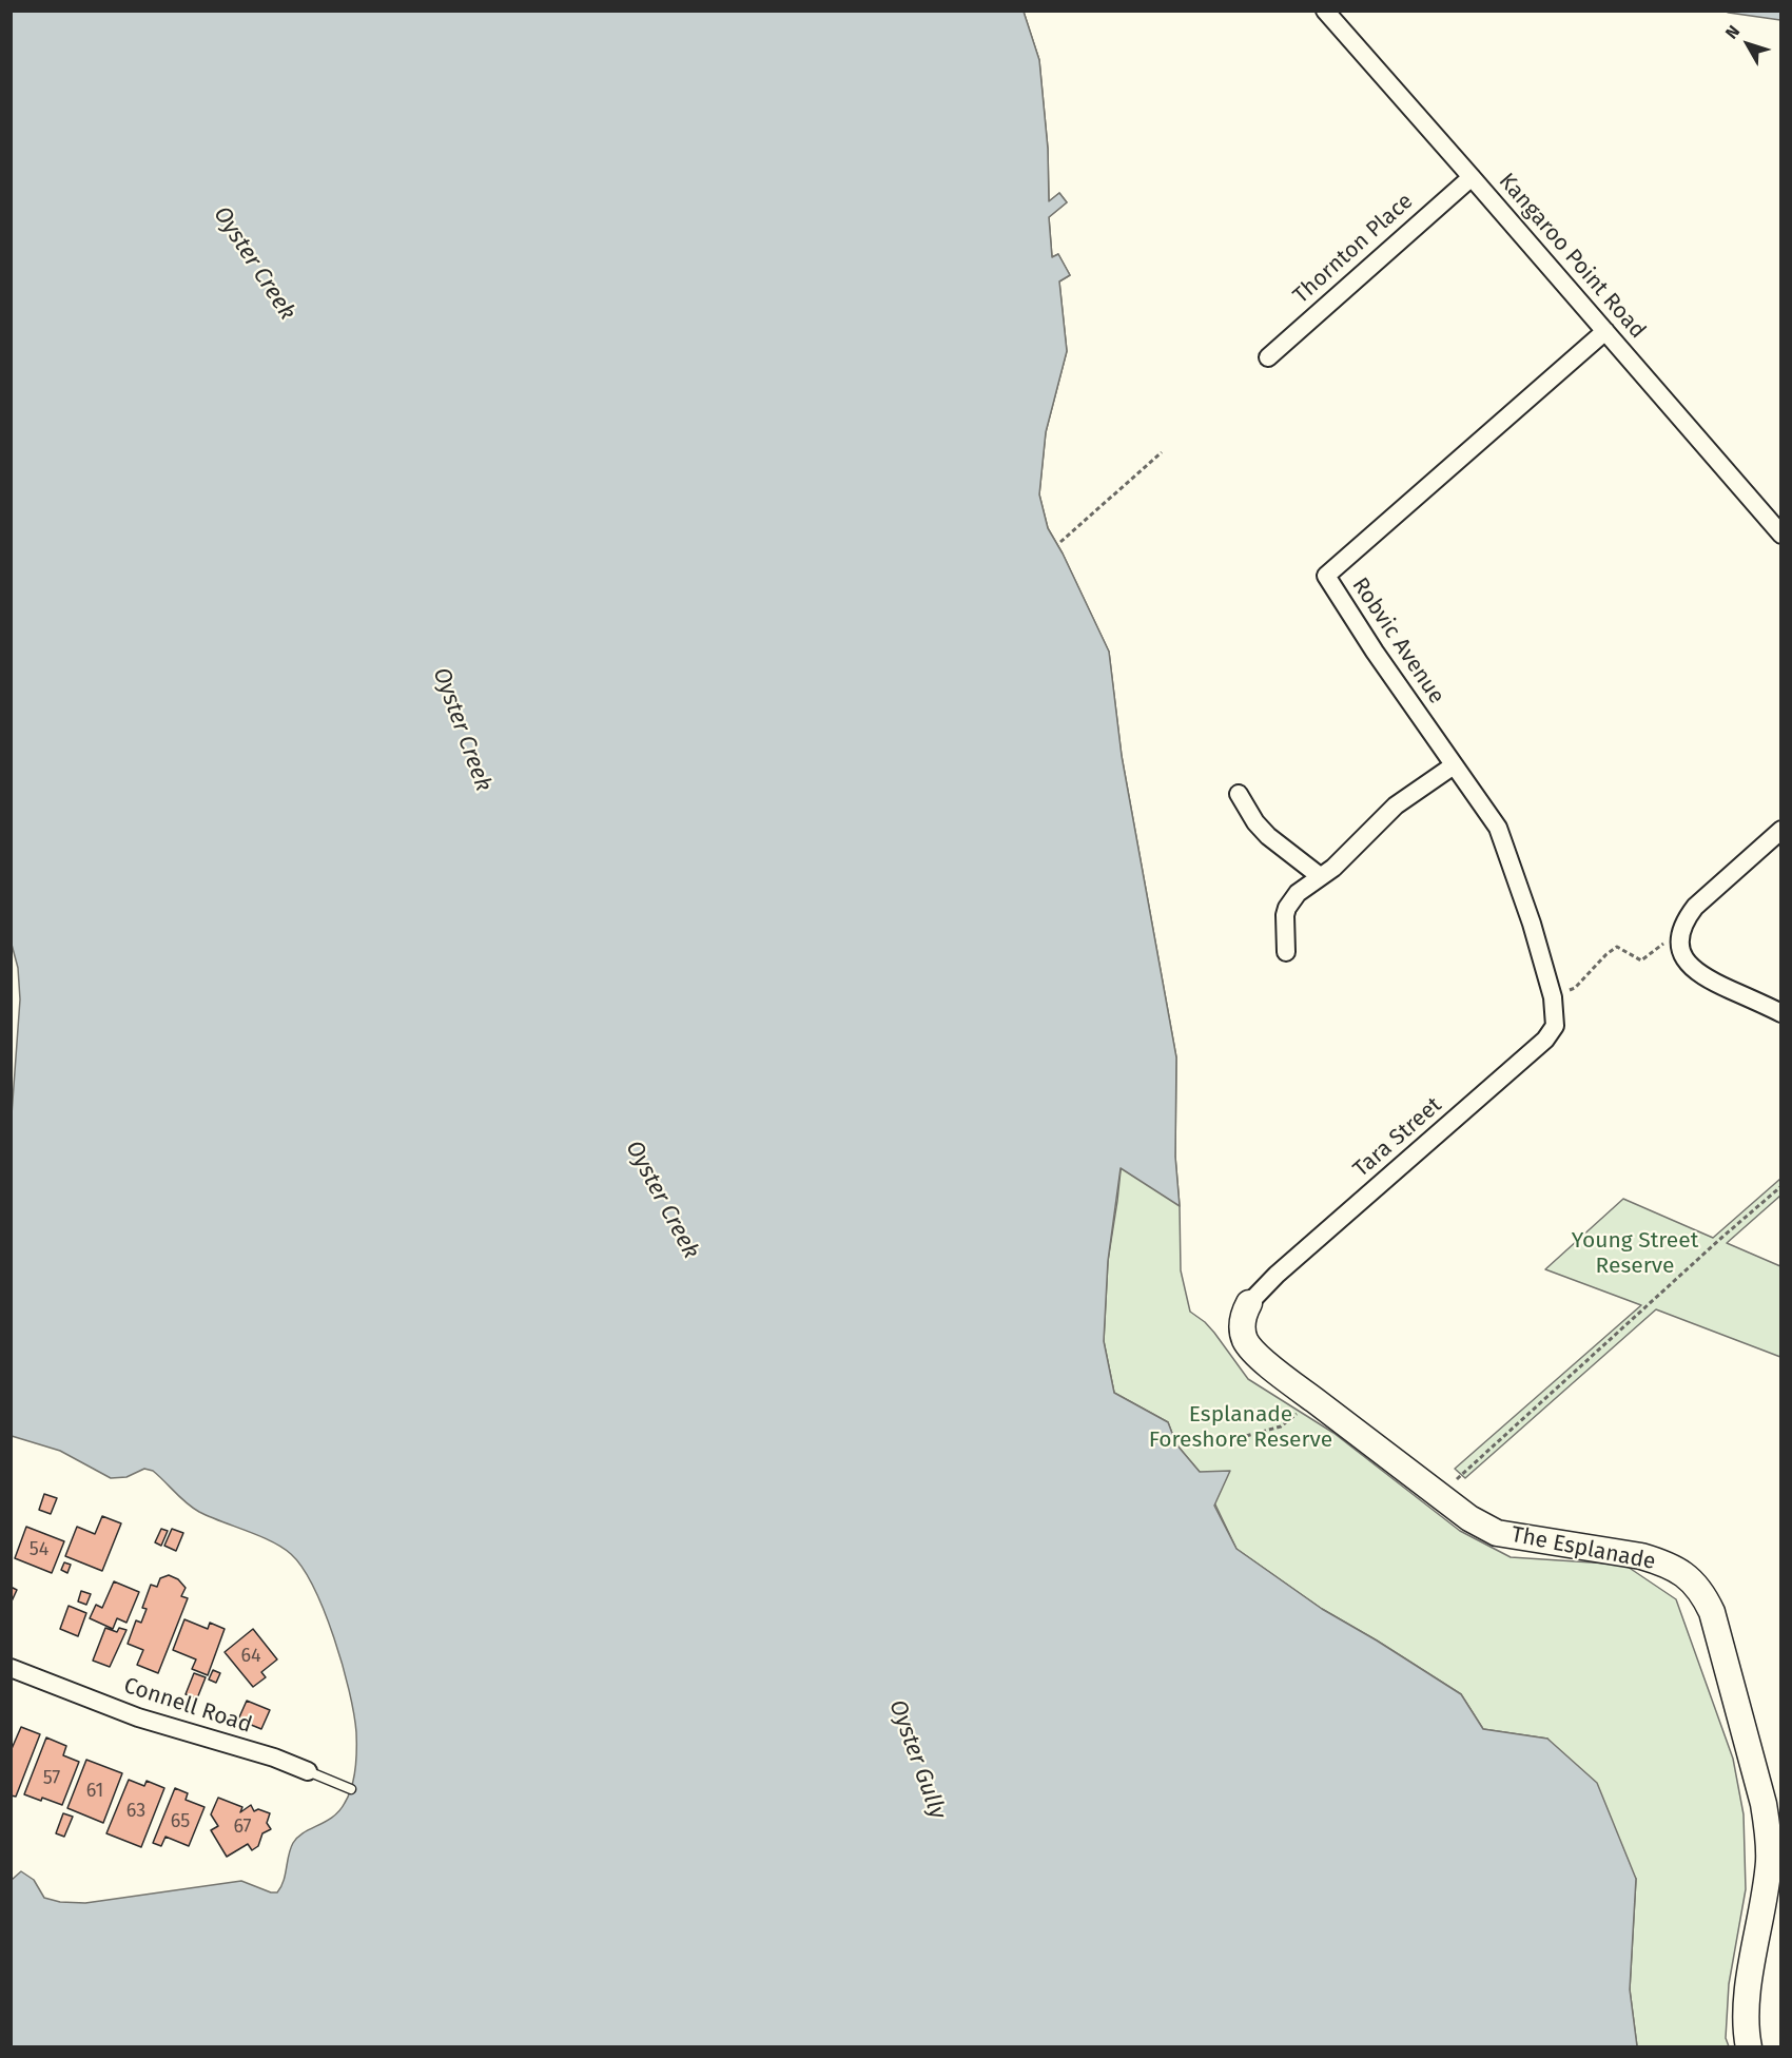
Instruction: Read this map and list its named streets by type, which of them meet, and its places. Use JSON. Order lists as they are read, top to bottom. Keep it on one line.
{"streets":{"street":["Thornton Place","Kangaroo Point Road","Robvic Avenue","Tara Street","The Esplanade","Connell Road"]},"crossings":[["Thornton Place","Kangaroo Point Road"],["Kangaroo Point Road","Robvic Avenue"],["Robvic Avenue","Tara Street"],["Tara Street","The Esplanade"]],"water":["Oyster Creek","Oyster Gully"],"parks":["Young Street Reserve","Esplanade Foreshore Reserve"],"house_numbers":["54","64","57","61","63","65","67"],"north":"top left"}
